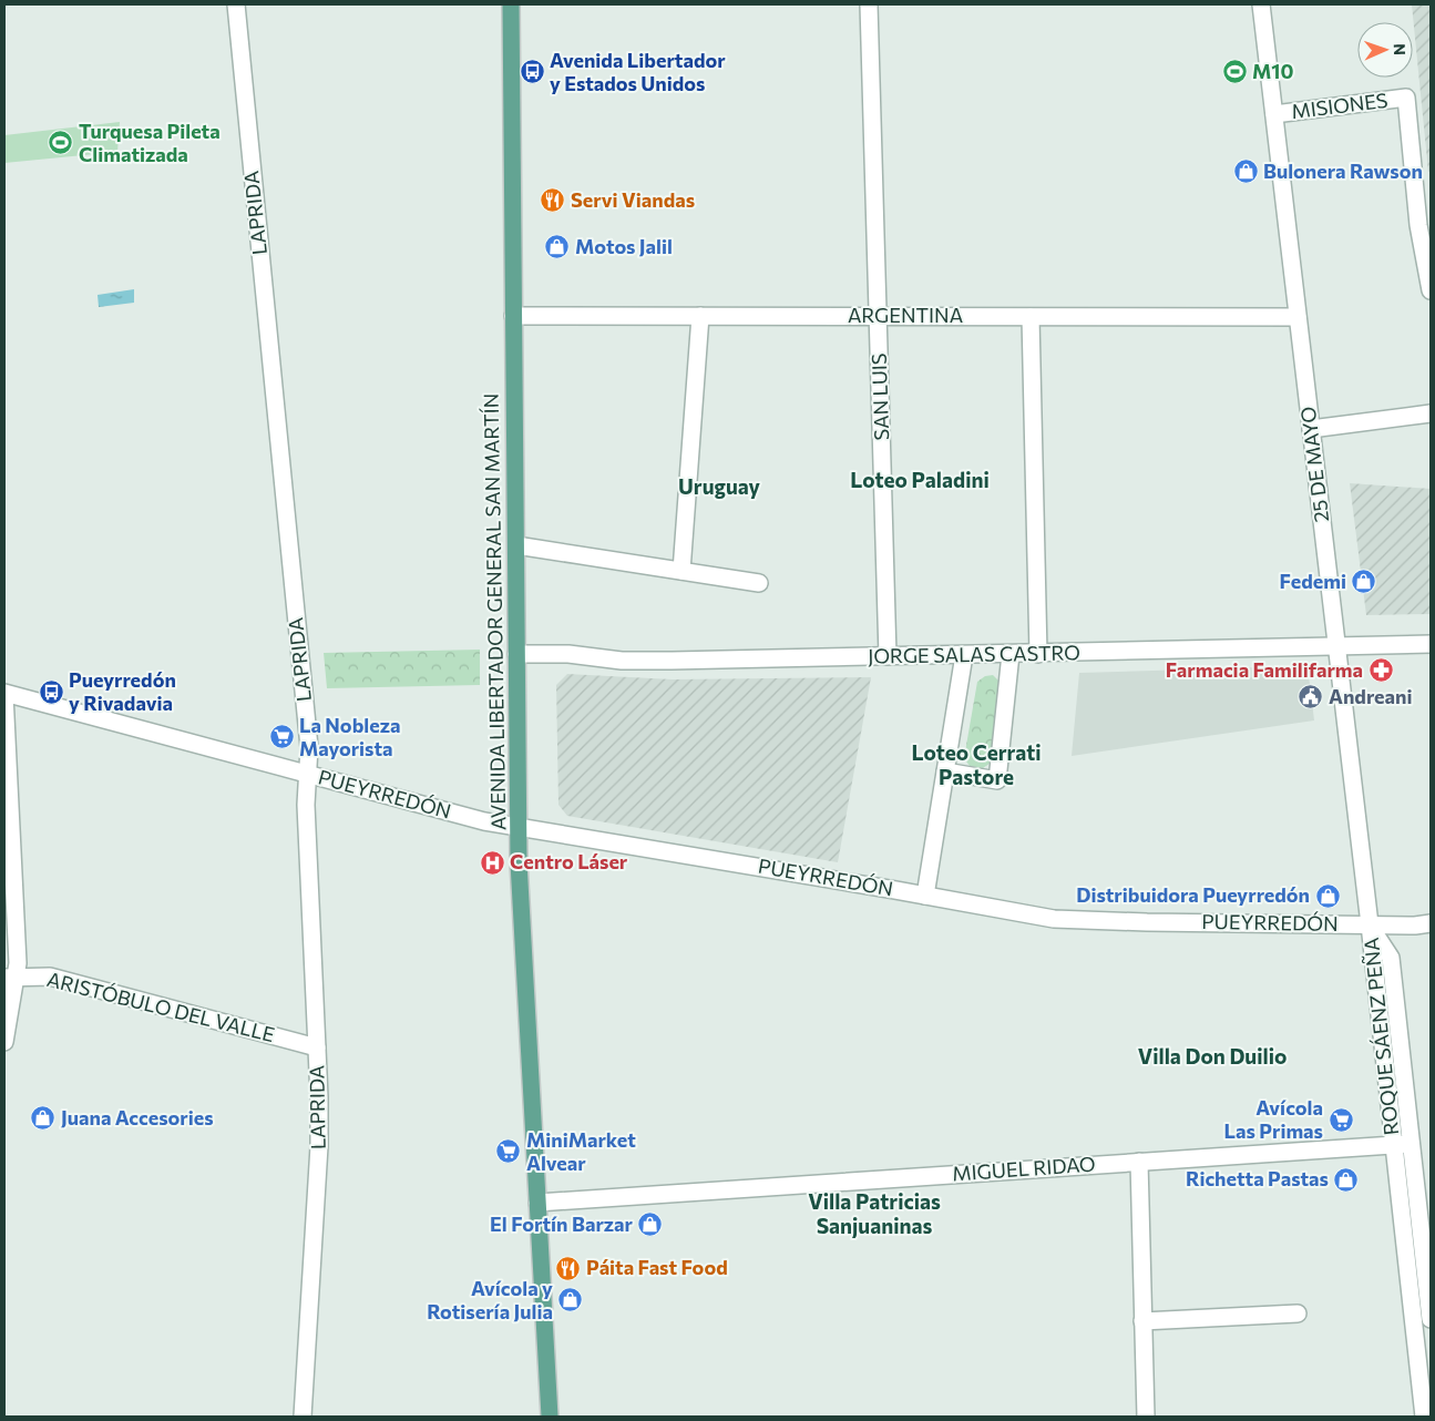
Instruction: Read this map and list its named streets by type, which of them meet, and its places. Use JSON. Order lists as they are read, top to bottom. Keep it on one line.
{"streets":{"main road":["AVENIDA LIBERTADOR GENERAL SAN MARTÍN"],"street":["MISIONES","LAPRIDA","ARGENTINA","SAN LUIS","25 DE MAYO","JORGE SALAS CASTRO","PUEYRREDÓN","ARISTÓBULO DEL VALLE","ROQUE SÁENZ PEÑA","MIGUEL RIDAO"]},"crossings":[["MISIONES","25 DE MAYO"],["LAPRIDA","PUEYRREDÓN"],["LAPRIDA","ARISTÓBULO DEL VALLE"],["ARGENTINA","SAN LUIS"],["ARGENTINA","25 DE MAYO"],["ARGENTINA","AVENIDA LIBERTADOR GENERAL SAN MARTÍN"],["SAN LUIS","JORGE SALAS CASTRO"],["25 DE MAYO","JORGE SALAS CASTRO"],["25 DE MAYO","PUEYRREDÓN"],["25 DE MAYO","ROQUE SÁENZ PEÑA"],["AVENIDA LIBERTADOR GENERAL SAN MARTÍN","JORGE SALAS CASTRO"],["AVENIDA LIBERTADOR GENERAL SAN MARTÍN","PUEYRREDÓN"],["AVENIDA LIBERTADOR GENERAL SAN MARTÍN","MIGUEL RIDAO"],["PUEYRREDÓN","ROQUE SÁENZ PEÑA"],["ROQUE SÁENZ PEÑA","MIGUEL RIDAO"]],"districts":["Loteo Paladini","Uruguay","Loteo Cerrati Pastore","Villa Don Duilio","Villa Patricias Sanjuaninas"],"places":{"bus stop":["Avenida Libertador y Estados Unidos","Pueyrredón y Rivadavia"],"sports":["M10","Turquesa Pileta Climatizada"],"shop":["Bulonera Rawson","Motos Jalil","Fedemi","Distribuidora Pueyrredón","Juana Accesories","Richetta Pastas","El Fortín Barzar","Avícola y Rotisería Julia"],"restaurant":["Servi Viandas","Páita Fast Food"],"pharmacy":["Farmacia Familifarma"],"public building":["Andreani"],"supermarket":["La Nobleza Mayorista","Avícola Las Primas","MiniMarket Alvear"],"hospital":["Centro Láser"]},"north":"right"}
